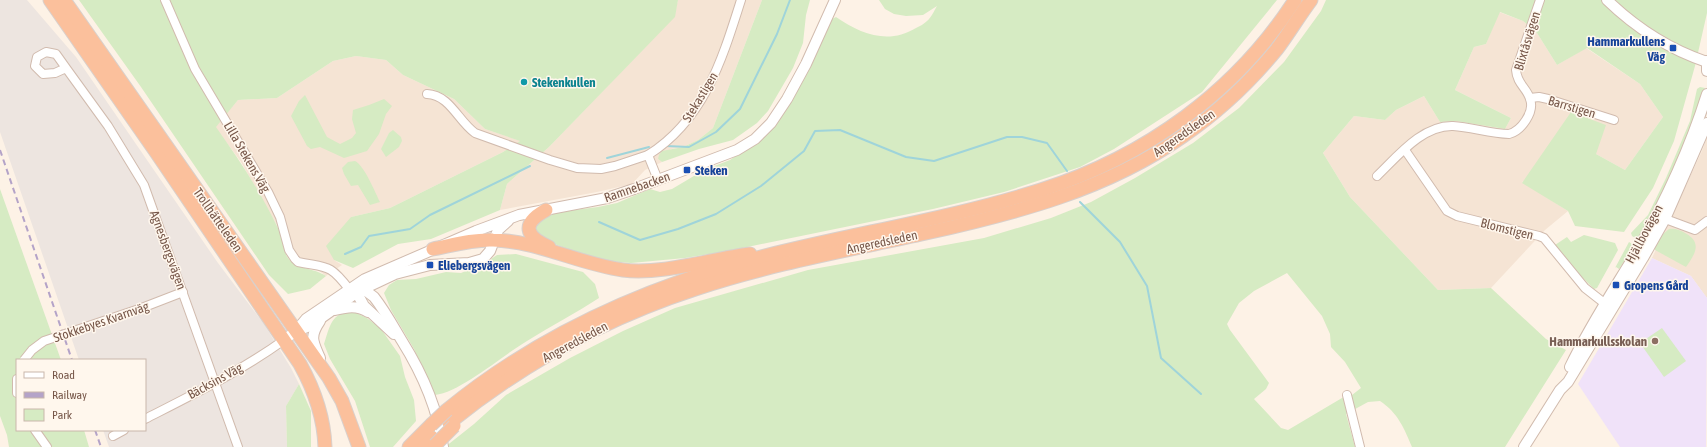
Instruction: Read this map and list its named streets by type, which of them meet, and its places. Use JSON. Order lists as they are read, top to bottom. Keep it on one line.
{"streets":{"highway":["Angeredsleden","Trollhätteleden"],"street":["Blixtåsvägen","Stekastigen","Barrstigen","Lilla Stekens Väg","Ramnebacken","Blomstigen","Hjällbovägen","Agnesbergsvägen","Stokkebyes Kvarnväg","Bäcksins Väg"]},"crossings":[["Blixtåsvägen","Barrstigen"],["Lilla Stekens Väg","Ramnebacken"],["Ramnebacken","Trollhätteleden"],["Ramnebacken","Bäcksins Väg"],["Trollhätteleden","Bäcksins Väg"],["Blomstigen","Hjällbovägen"],["Agnesbergsvägen","Stokkebyes Kvarnväg"],["Agnesbergsvägen","Bäcksins Väg"]],"places":{"transit":["Hammarkullens Väg","Steken","Eliebergsvägen","Gropens Gård"],"other":["Stekenkullen","Hammarkullsskolan"]},"legend":["Road","Railway","Park"]}
